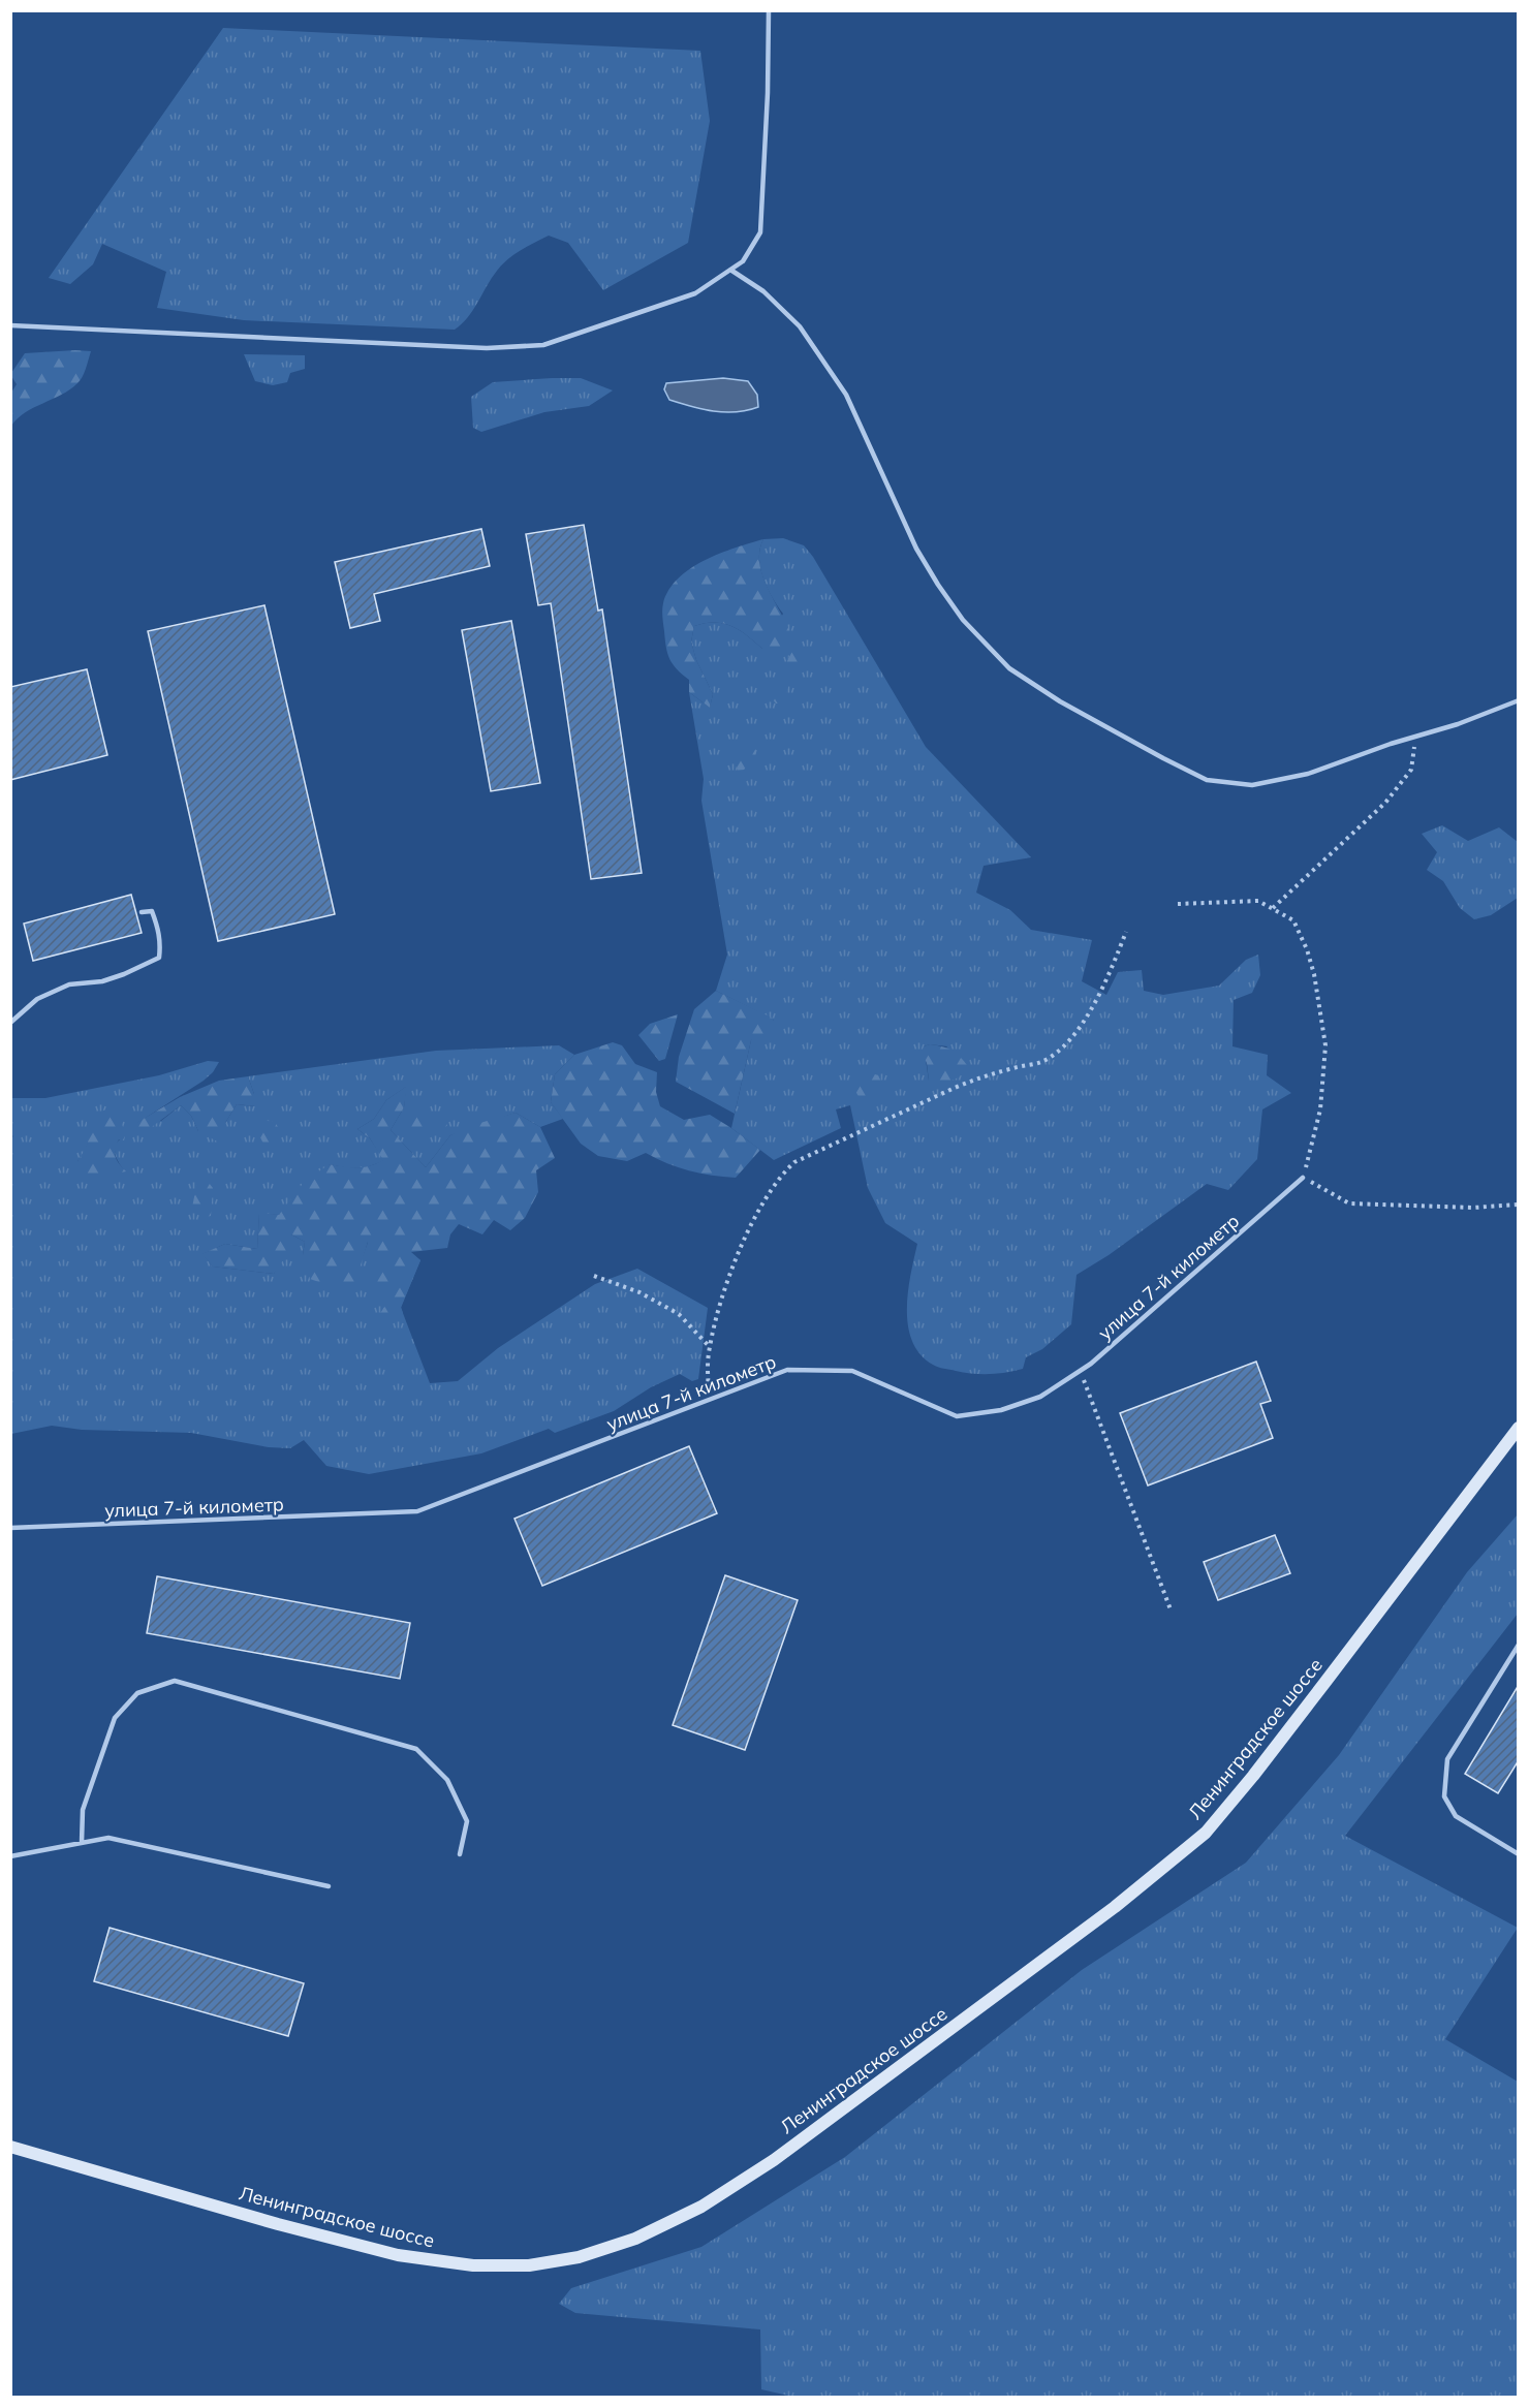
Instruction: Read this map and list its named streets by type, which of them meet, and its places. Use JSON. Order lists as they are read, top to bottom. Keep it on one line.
{"streets":{"main road":["Ленинградское шоссе"],"lane":["улица 7-й километр"]}}
